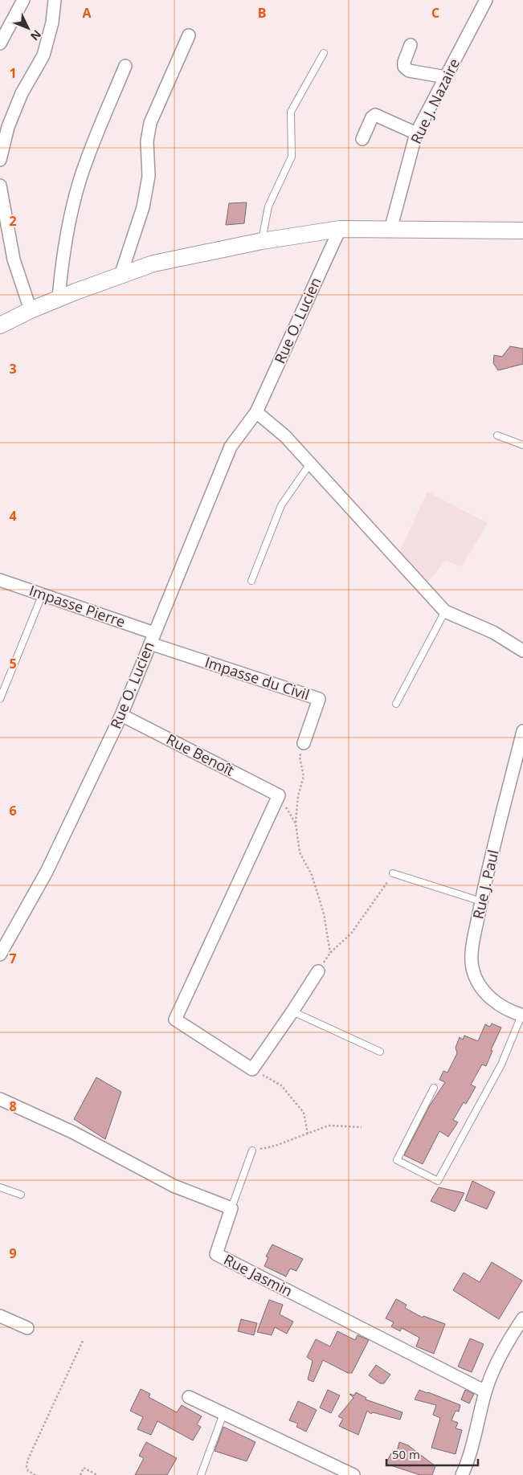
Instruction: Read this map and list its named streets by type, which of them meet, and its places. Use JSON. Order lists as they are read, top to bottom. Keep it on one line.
{"streets":{"street":["Rue J. Nazaire","Rue O. Lucien","Impasse Pierre","Impasse du Civil","Rue Benoît","Rue J. Paul","Rue Jasmin"]},"crossings":[["Rue O. Lucien","Impasse Pierre"],["Rue O. Lucien","Impasse du Civil"],["Rue O. Lucien","Rue Benoît"],["Impasse Pierre","Impasse du Civil"]],"scale_bar":"50 m","north":"bottom right","grid":{"columns":["A","B","C"],"rows":["1","2","3","4","5","6","7","8","9"]}}
